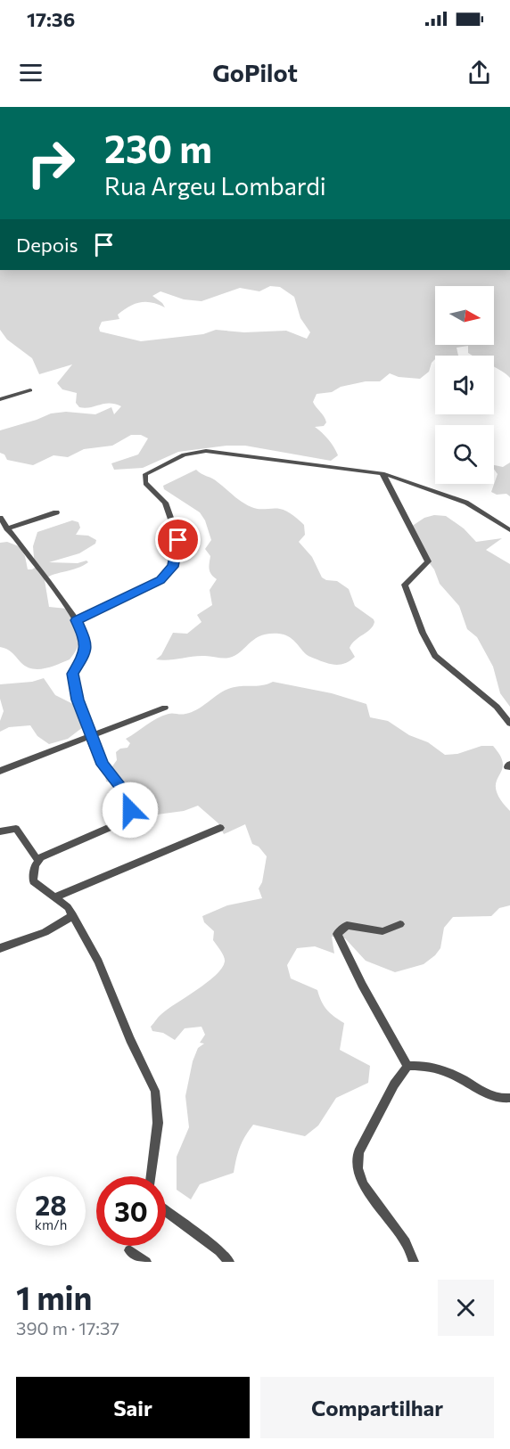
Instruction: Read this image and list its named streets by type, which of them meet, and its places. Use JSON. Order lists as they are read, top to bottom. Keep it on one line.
{"north":"right","page":{"status":"17:36","header":"GoPilot","turn":["230 m","Rua Argeu Lombardi"],"then":"Depois","speed":"28 km/h","limit":"30","heading":["1 min","390 m · 17:37"],"buttons":["Sair","Compartilhar"]}}
